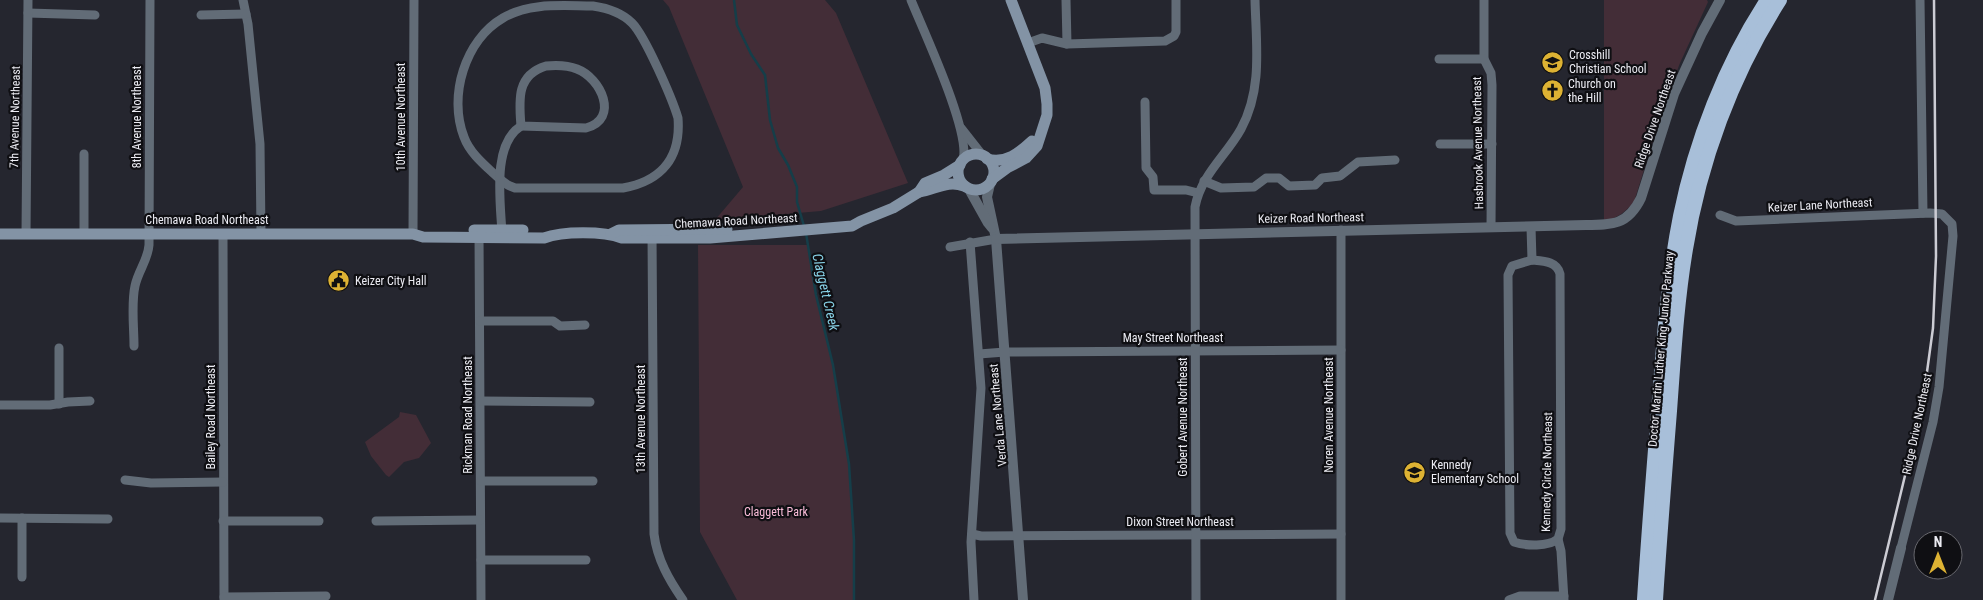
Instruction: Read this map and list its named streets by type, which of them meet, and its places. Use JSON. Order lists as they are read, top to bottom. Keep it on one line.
{"streets":{"highway":["Doctor Martin Luther King Junior Parkway"],"main road":["Chemawa Road Northeast"],"street":["7th Avenue Northeast","8th Avenue Northeast","10th Avenue Northeast","Ridge Drive Northeast","Hasbrook Avenue Northeast","Keizer Lane Northeast","Keizer Road Northeast","May Street Northeast","Rickman Road Northeast","Verda Lane Northeast","Noren Avenue Northeast","Bailey Road Northeast","Gobert Avenue Northeast","13th Avenue Northeast","Kennedy Circle Northeast","Dixon Street Northeast"]},"crossings":[["7th Avenue Northeast","Chemawa Road Northeast"],["8th Avenue Northeast","Chemawa Road Northeast"],["10th Avenue Northeast","Chemawa Road Northeast"],["Ridge Drive Northeast","Keizer Lane Northeast"],["Ridge Drive Northeast","Keizer Road Northeast"],["Hasbrook Avenue Northeast","Keizer Road Northeast"],["Keizer Road Northeast","Verda Lane Northeast"],["Keizer Road Northeast","Noren Avenue Northeast"],["Keizer Road Northeast","Gobert Avenue Northeast"],["Chemawa Road Northeast","Rickman Road Northeast"],["Chemawa Road Northeast","Verda Lane Northeast"],["Chemawa Road Northeast","Bailey Road Northeast"],["Chemawa Road Northeast","13th Avenue Northeast"],["May Street Northeast","Verda Lane Northeast"],["May Street Northeast","Noren Avenue Northeast"],["May Street Northeast","Gobert Avenue Northeast"],["Verda Lane Northeast","Dixon Street Northeast"],["Noren Avenue Northeast","Dixon Street Northeast"],["Gobert Avenue Northeast","Dixon Street Northeast"]],"water":["Claggett Creek"],"parks":["Claggett Park"],"places":{"school or university":["Crosshill Christian School","Kennedy Elementary School"],"church":["Church on the Hill"],"public building":["Keizer City Hall"]},"north":"top"}
